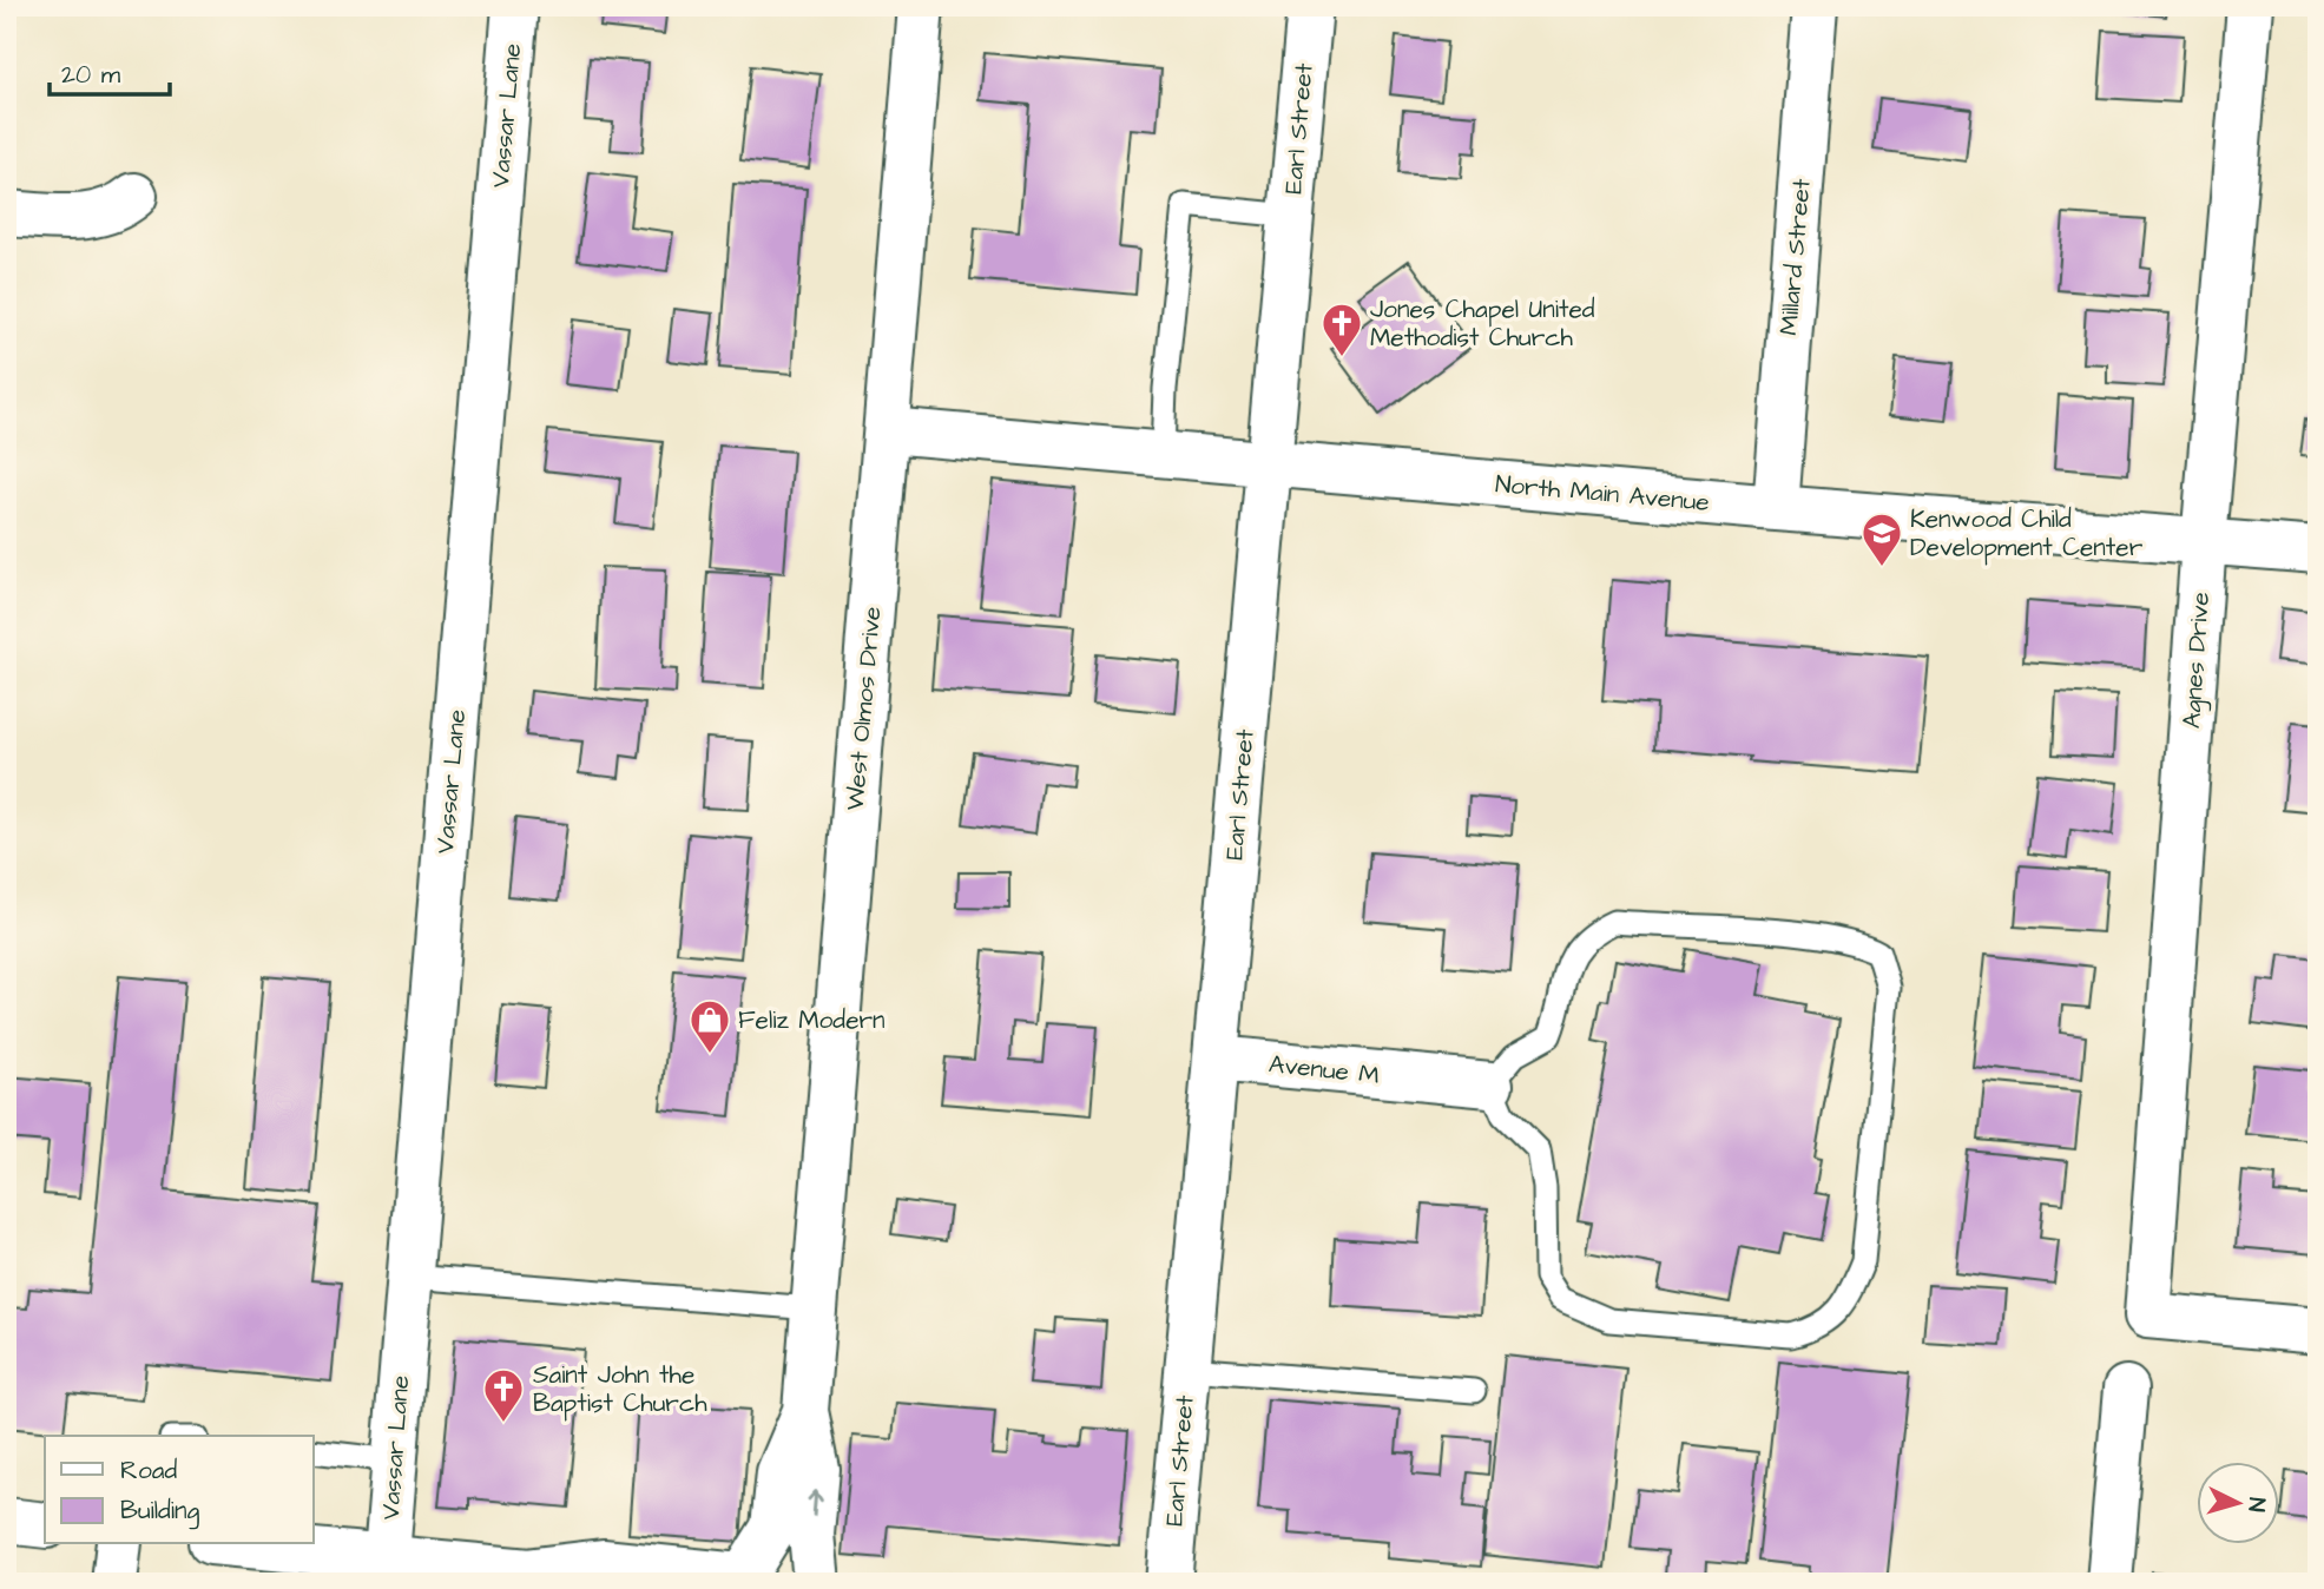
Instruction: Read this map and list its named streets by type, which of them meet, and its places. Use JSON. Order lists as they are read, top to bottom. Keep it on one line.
{"streets":{"street":["Vassar Lane","Earl Street","Millard Street","North Main Avenue","Agnes Drive","West Olmos Drive","Avenue M"]},"crossings":[["Earl Street","North Main Avenue"],["Earl Street","Avenue M"],["Millard Street","North Main Avenue"],["North Main Avenue","Agnes Drive"],["North Main Avenue","West Olmos Drive"]],"places":{"church":["Jones Chapel United Methodist Church","Saint John the Baptist Church"],"school or university":["Kenwood Child Development Center"],"shop":["Feliz Modern"]},"legend":["Road","Building"],"scale_bar":"20 m","north":"right"}
